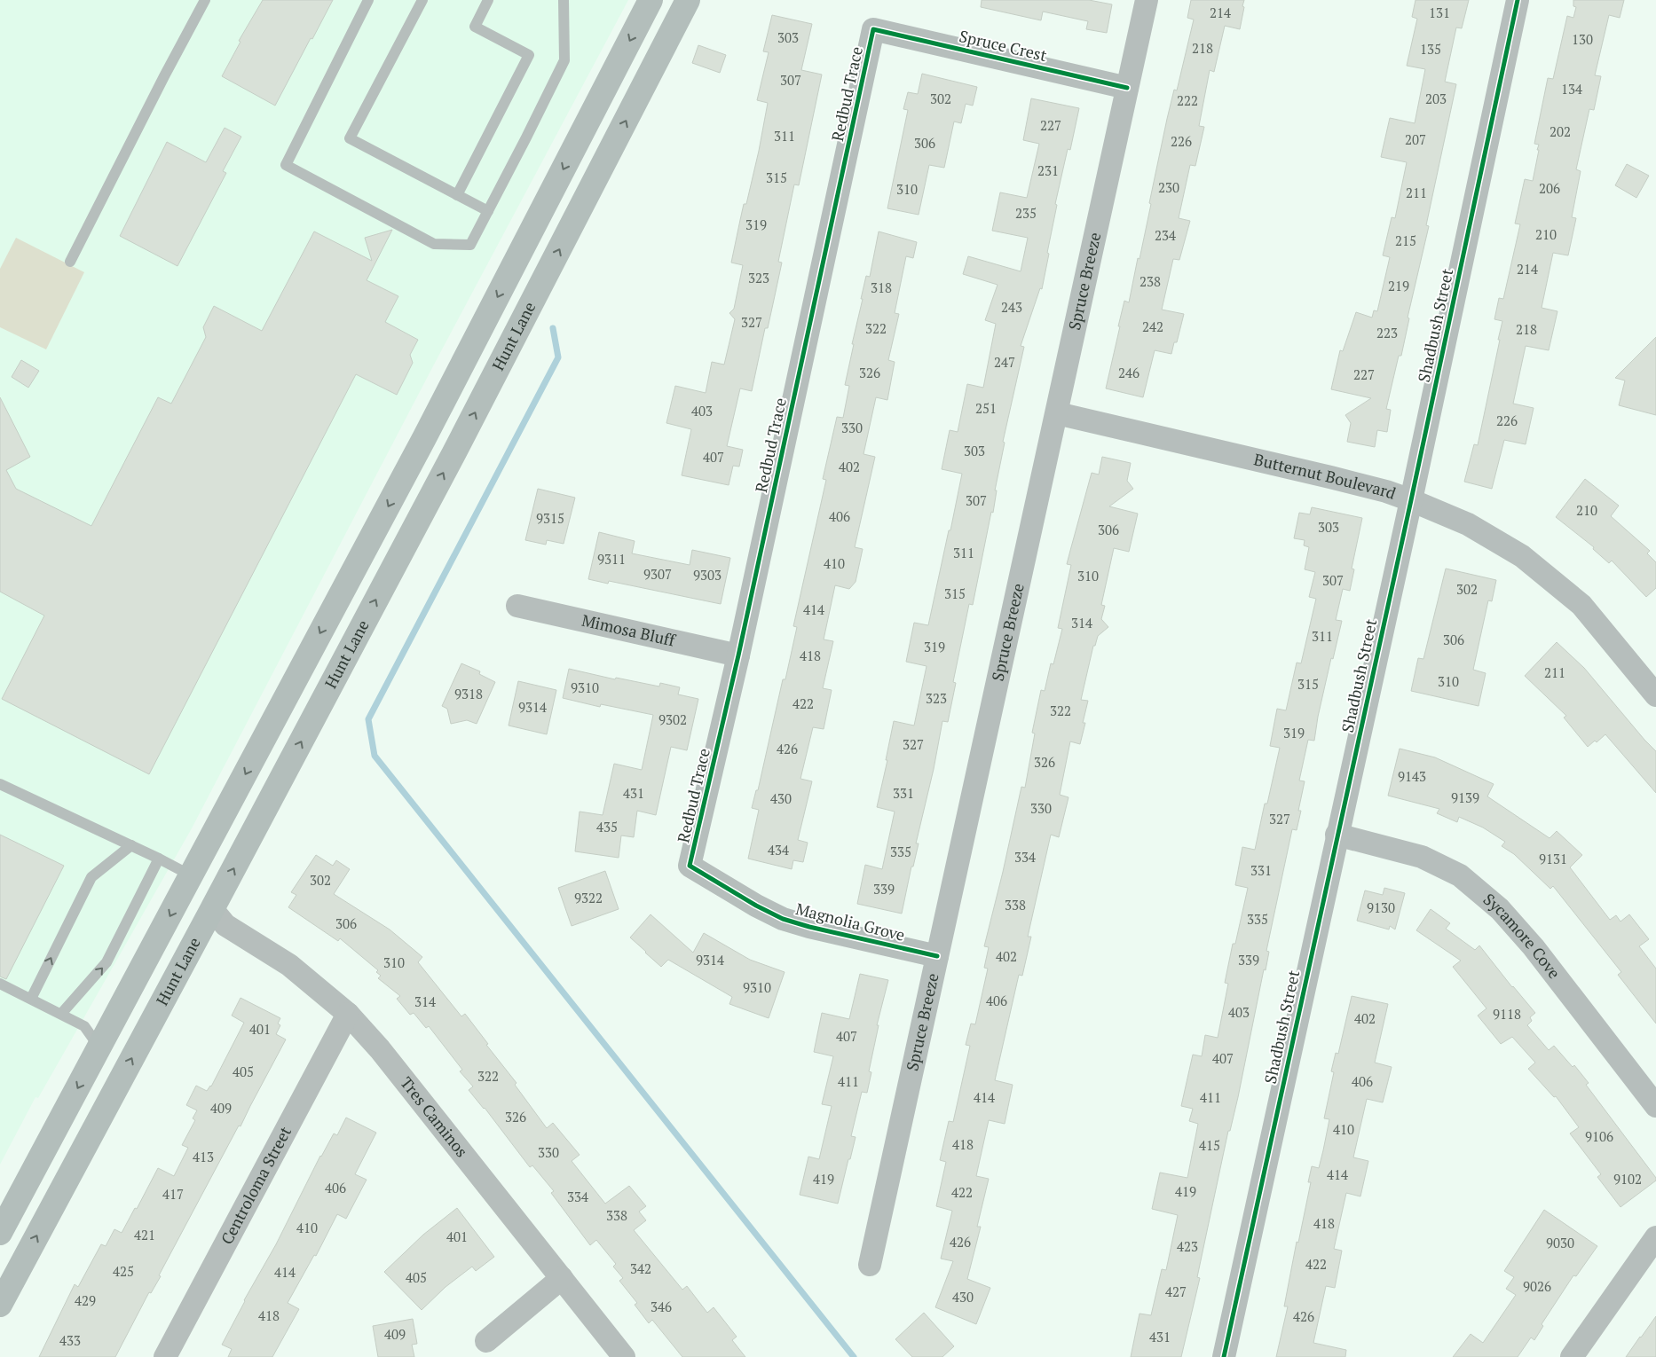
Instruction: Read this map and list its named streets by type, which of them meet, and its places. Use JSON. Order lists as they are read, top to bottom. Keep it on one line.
{"streets":{"main road":["Hunt Lane"],"street":["Spruce Crest","Redbud Trace","Spruce Breeze","Shadbush Street","Butternut Boulevard","Mimosa Bluff","Magnolia Grove","Sycamore Cove","Tres Caminos","Centroloma Street"]},"crossings":[["Spruce Crest","Redbud Trace"],["Spruce Crest","Spruce Breeze"],["Redbud Trace","Mimosa Bluff"],["Redbud Trace","Magnolia Grove"],["Spruce Breeze","Butternut Boulevard"],["Spruce Breeze","Magnolia Grove"],["Shadbush Street","Butternut Boulevard"],["Shadbush Street","Sycamore Cove"],["Hunt Lane","Tres Caminos"],["Tres Caminos","Centroloma Street"]],"house_numbers":["214","131","303","130","218","135","307","134","302","203","222","227","202","311","207","226","306","231","315","230","206","310","211","235","319","210","234","215","214","323","238","219","318","243","327","242","322","218","223","247","326","246","227","251","403","226","330","303","407","402","307","210","406","9315","303","306","311","9311","410","9307","9303","310","307","302","315","414","314","311","306","319","418","211","310","315","9310","9318","323","422","9314","322","9302","319","327","426","326","9143","431","331","9139","430","330","327","435","434","335","334","9131","331","302","339","9322","338","9130","335","306","402","9314","339","310","9310","406","314","403","9118","402","401","407","407","405","322","411","406","414","411","409","326","410","9106","418","415","330","413","414","419","9102","406","419","422","417","334","338","418","410","421","401","426","9030","423","422","342","425","414","405","9026","427","430","429","346","418","426","409","431","433"]}
